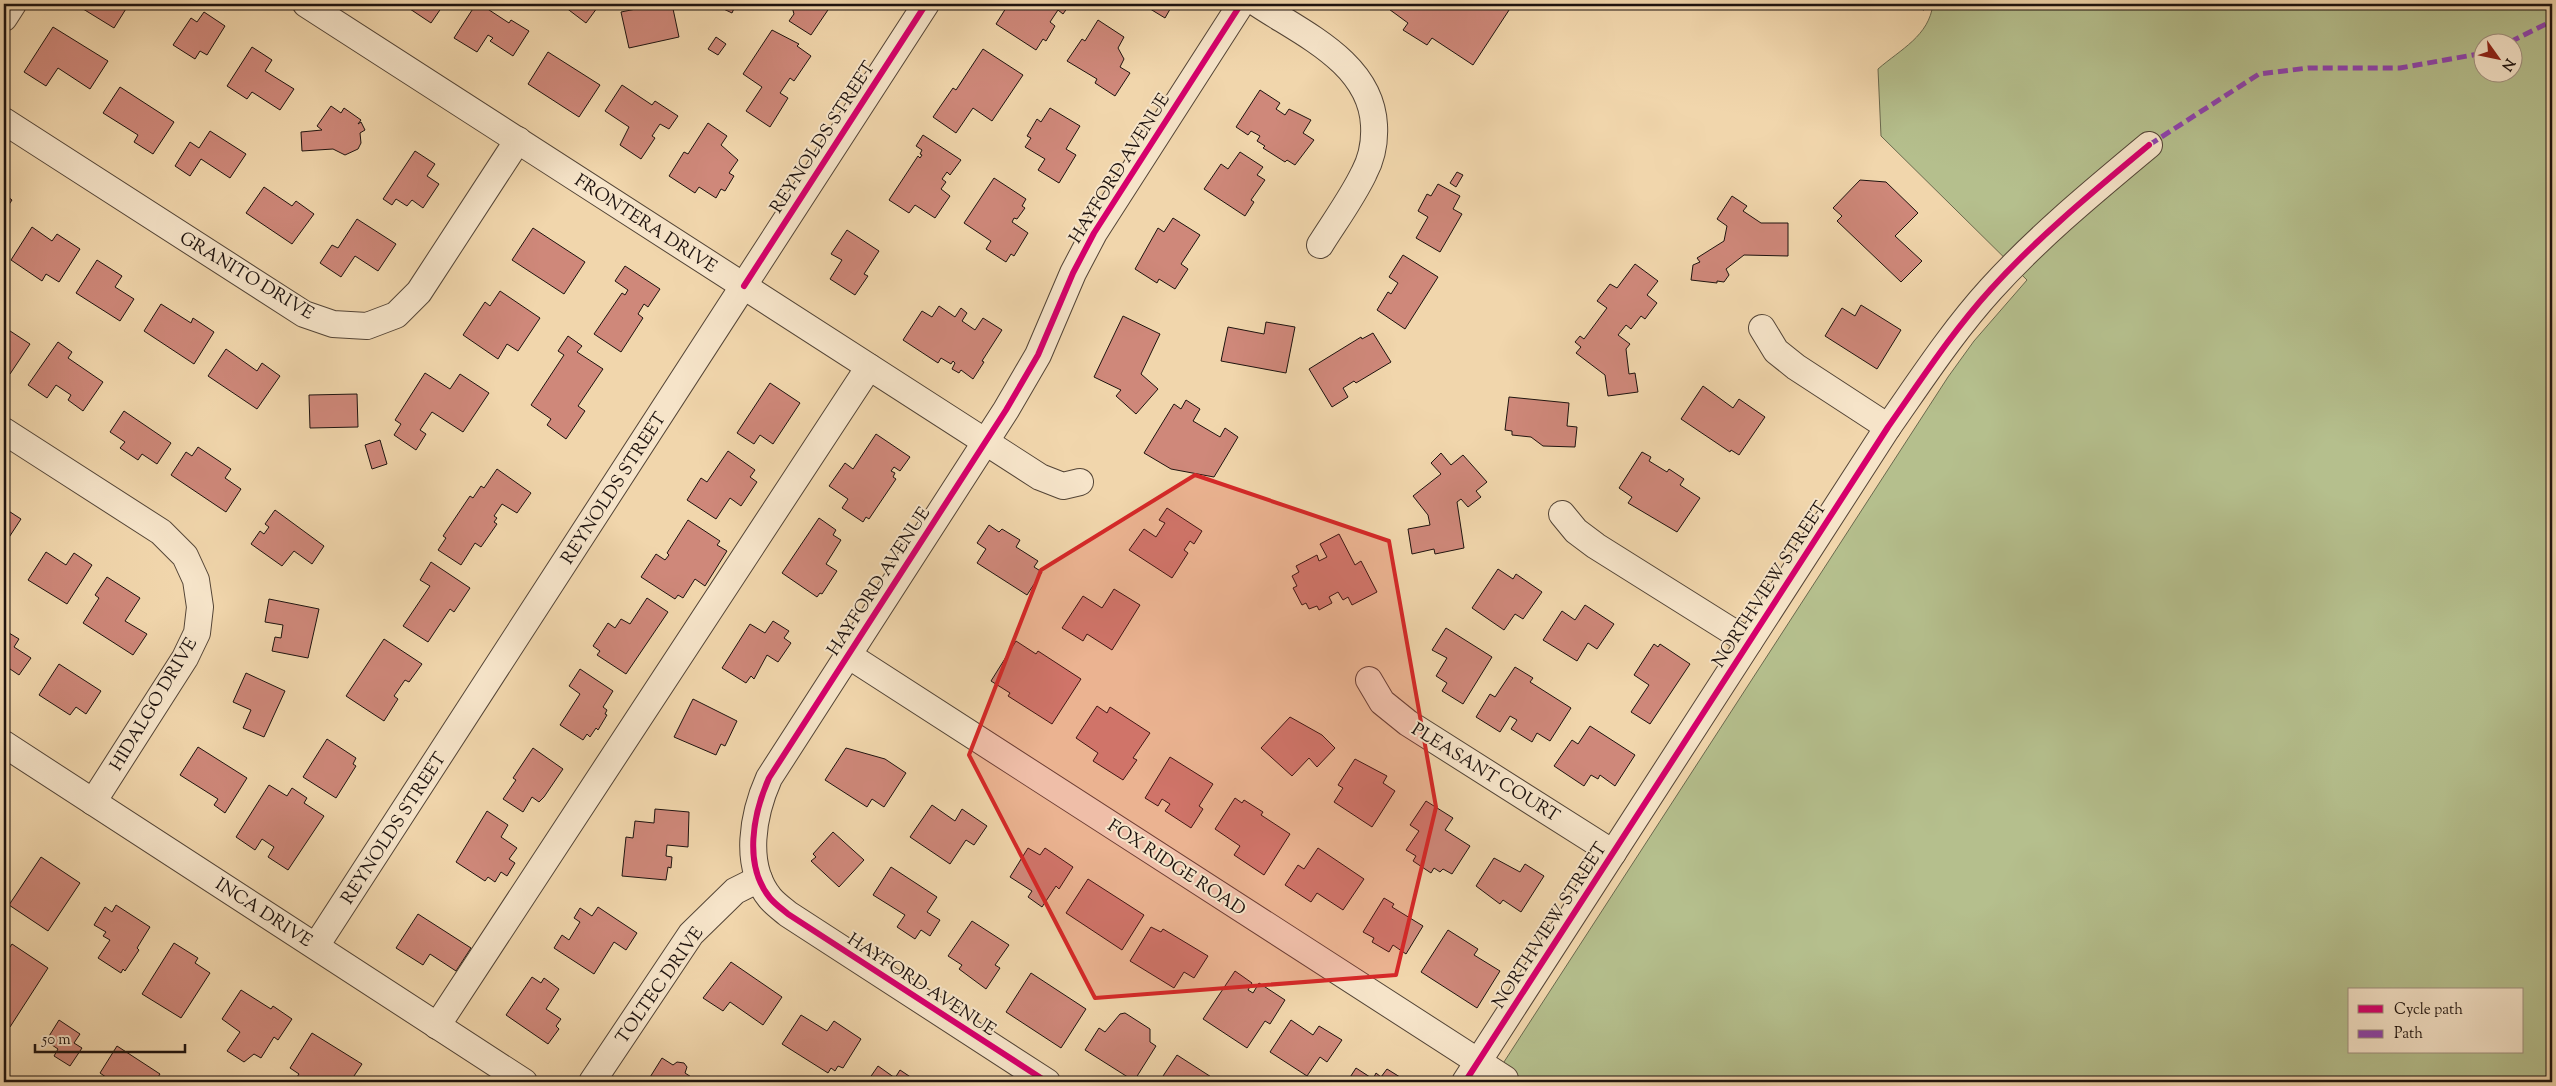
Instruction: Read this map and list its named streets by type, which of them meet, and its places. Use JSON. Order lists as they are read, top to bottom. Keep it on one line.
{"streets":{"street":["REYNOLDS STREET","HAYFORD AVENUE","FRONTERA DRIVE","GRANITO DRIVE","NORTHVIEW STREET","HIDALGO DRIVE","PLEASANT COURT","FOX RIDGE ROAD","INCA DRIVE","TOLTEC DRIVE"]},"crossings":[["REYNOLDS STREET","FRONTERA DRIVE"],["REYNOLDS STREET","INCA DRIVE"],["HAYFORD AVENUE","FRONTERA DRIVE"],["HAYFORD AVENUE","FOX RIDGE ROAD"],["HAYFORD AVENUE","TOLTEC DRIVE"],["FRONTERA DRIVE","GRANITO DRIVE"],["NORTHVIEW STREET","PLEASANT COURT"],["NORTHVIEW STREET","FOX RIDGE ROAD"],["HIDALGO DRIVE","INCA DRIVE"]],"legend":["Cycle path","Path"],"scale_bar":"50 m","north":"bottom right"}
